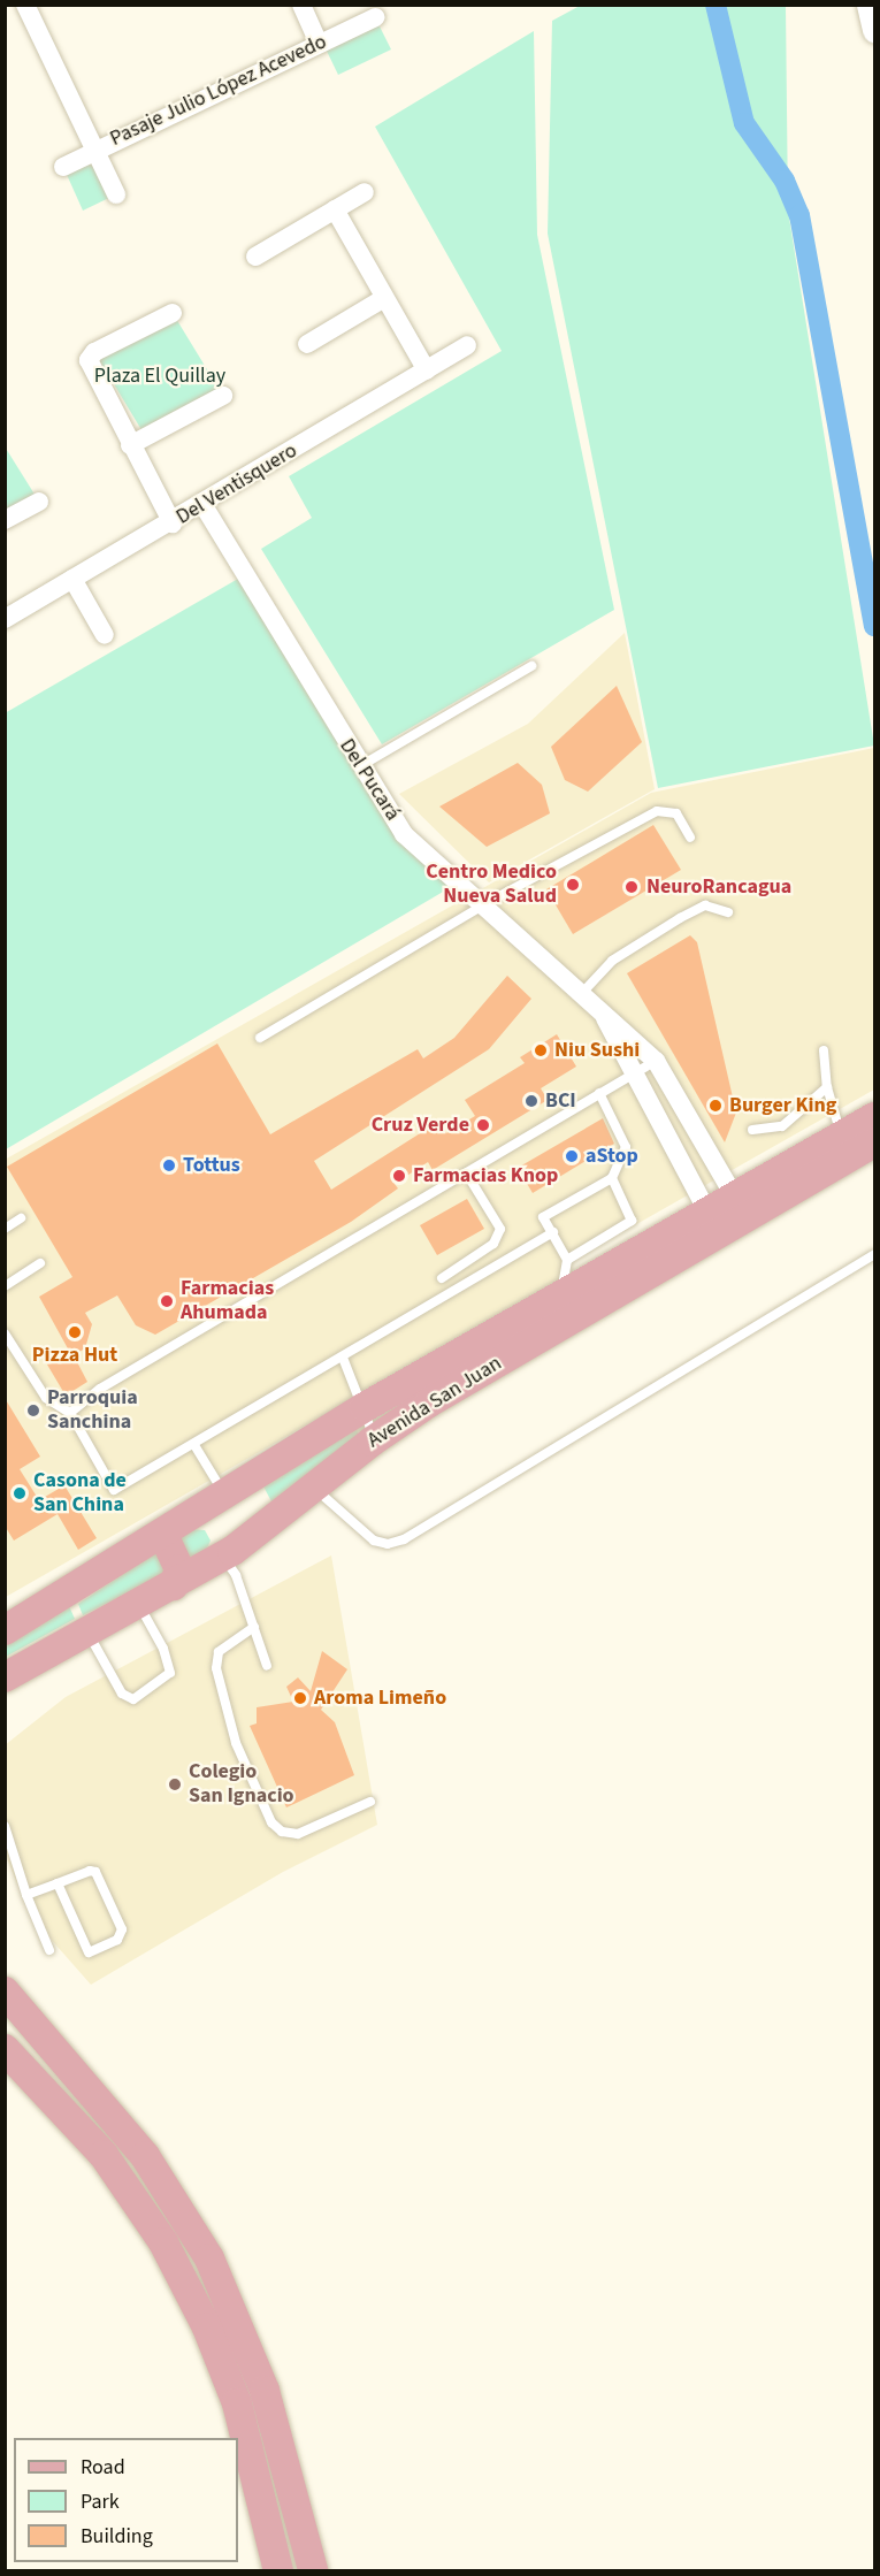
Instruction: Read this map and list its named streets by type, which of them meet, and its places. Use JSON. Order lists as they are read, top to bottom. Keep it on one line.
{"streets":{"main road":["Avenida San Juan"],"street":["Pasaje Julio López Acevedo","Del Ventisquero","Del Pucará"]},"crossings":[["Del Ventisquero","Del Pucará"],["Del Pucará","Avenida San Juan"]],"parks":["Plaza El Quillay"],"places":["Centro Medico Nueva Salud","NeuroRancagua","Niu Sushi","BCI","Burger King","Cruz Verde","aStop","Tottus","Farmacias Knop","Farmacias Ahumada","Pizza Hut","Parroquia Sanchina","Casona de San China","Aroma Limeño","Colegio San Ignacio"],"legend":["Road","Park","Building"]}
